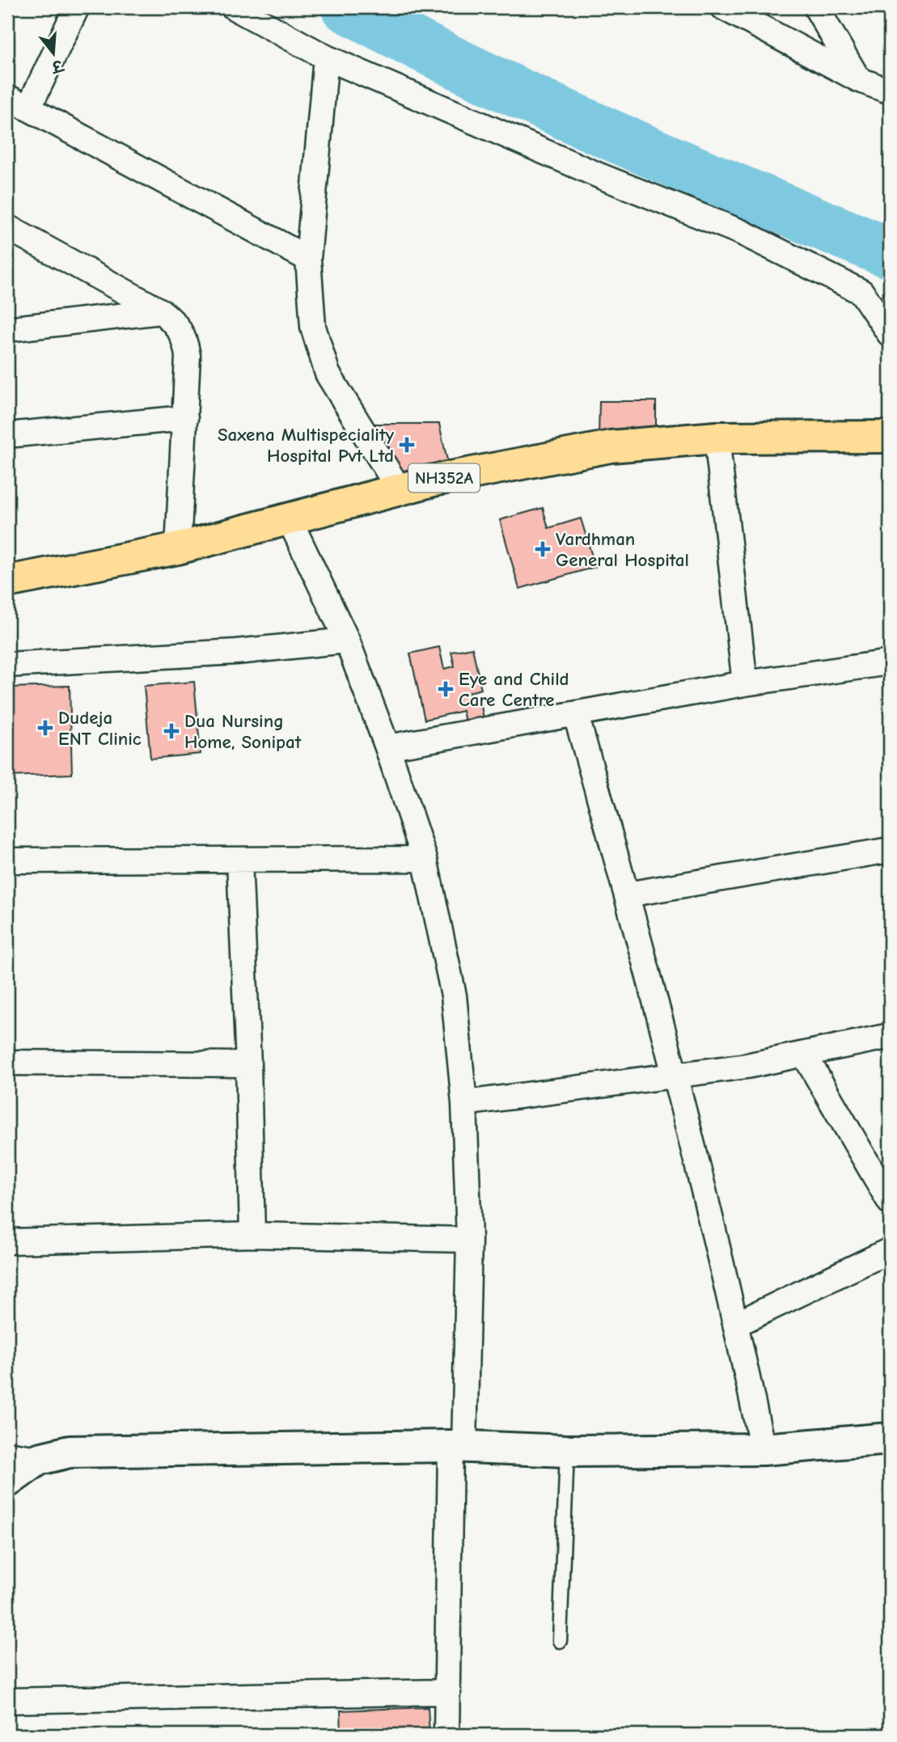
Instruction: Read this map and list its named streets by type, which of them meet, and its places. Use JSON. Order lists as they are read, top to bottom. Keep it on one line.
{"streets":{"highway":["NH352A"]},"places":{"health":["Saxena Multispeciality Hospital Pvt Ltd","Vardhman General Hospital","Eye and Child Care Centre","Dudeja ENT Clinic","Dua Nursing Home, Sonipat"]},"north":"bottom"}
